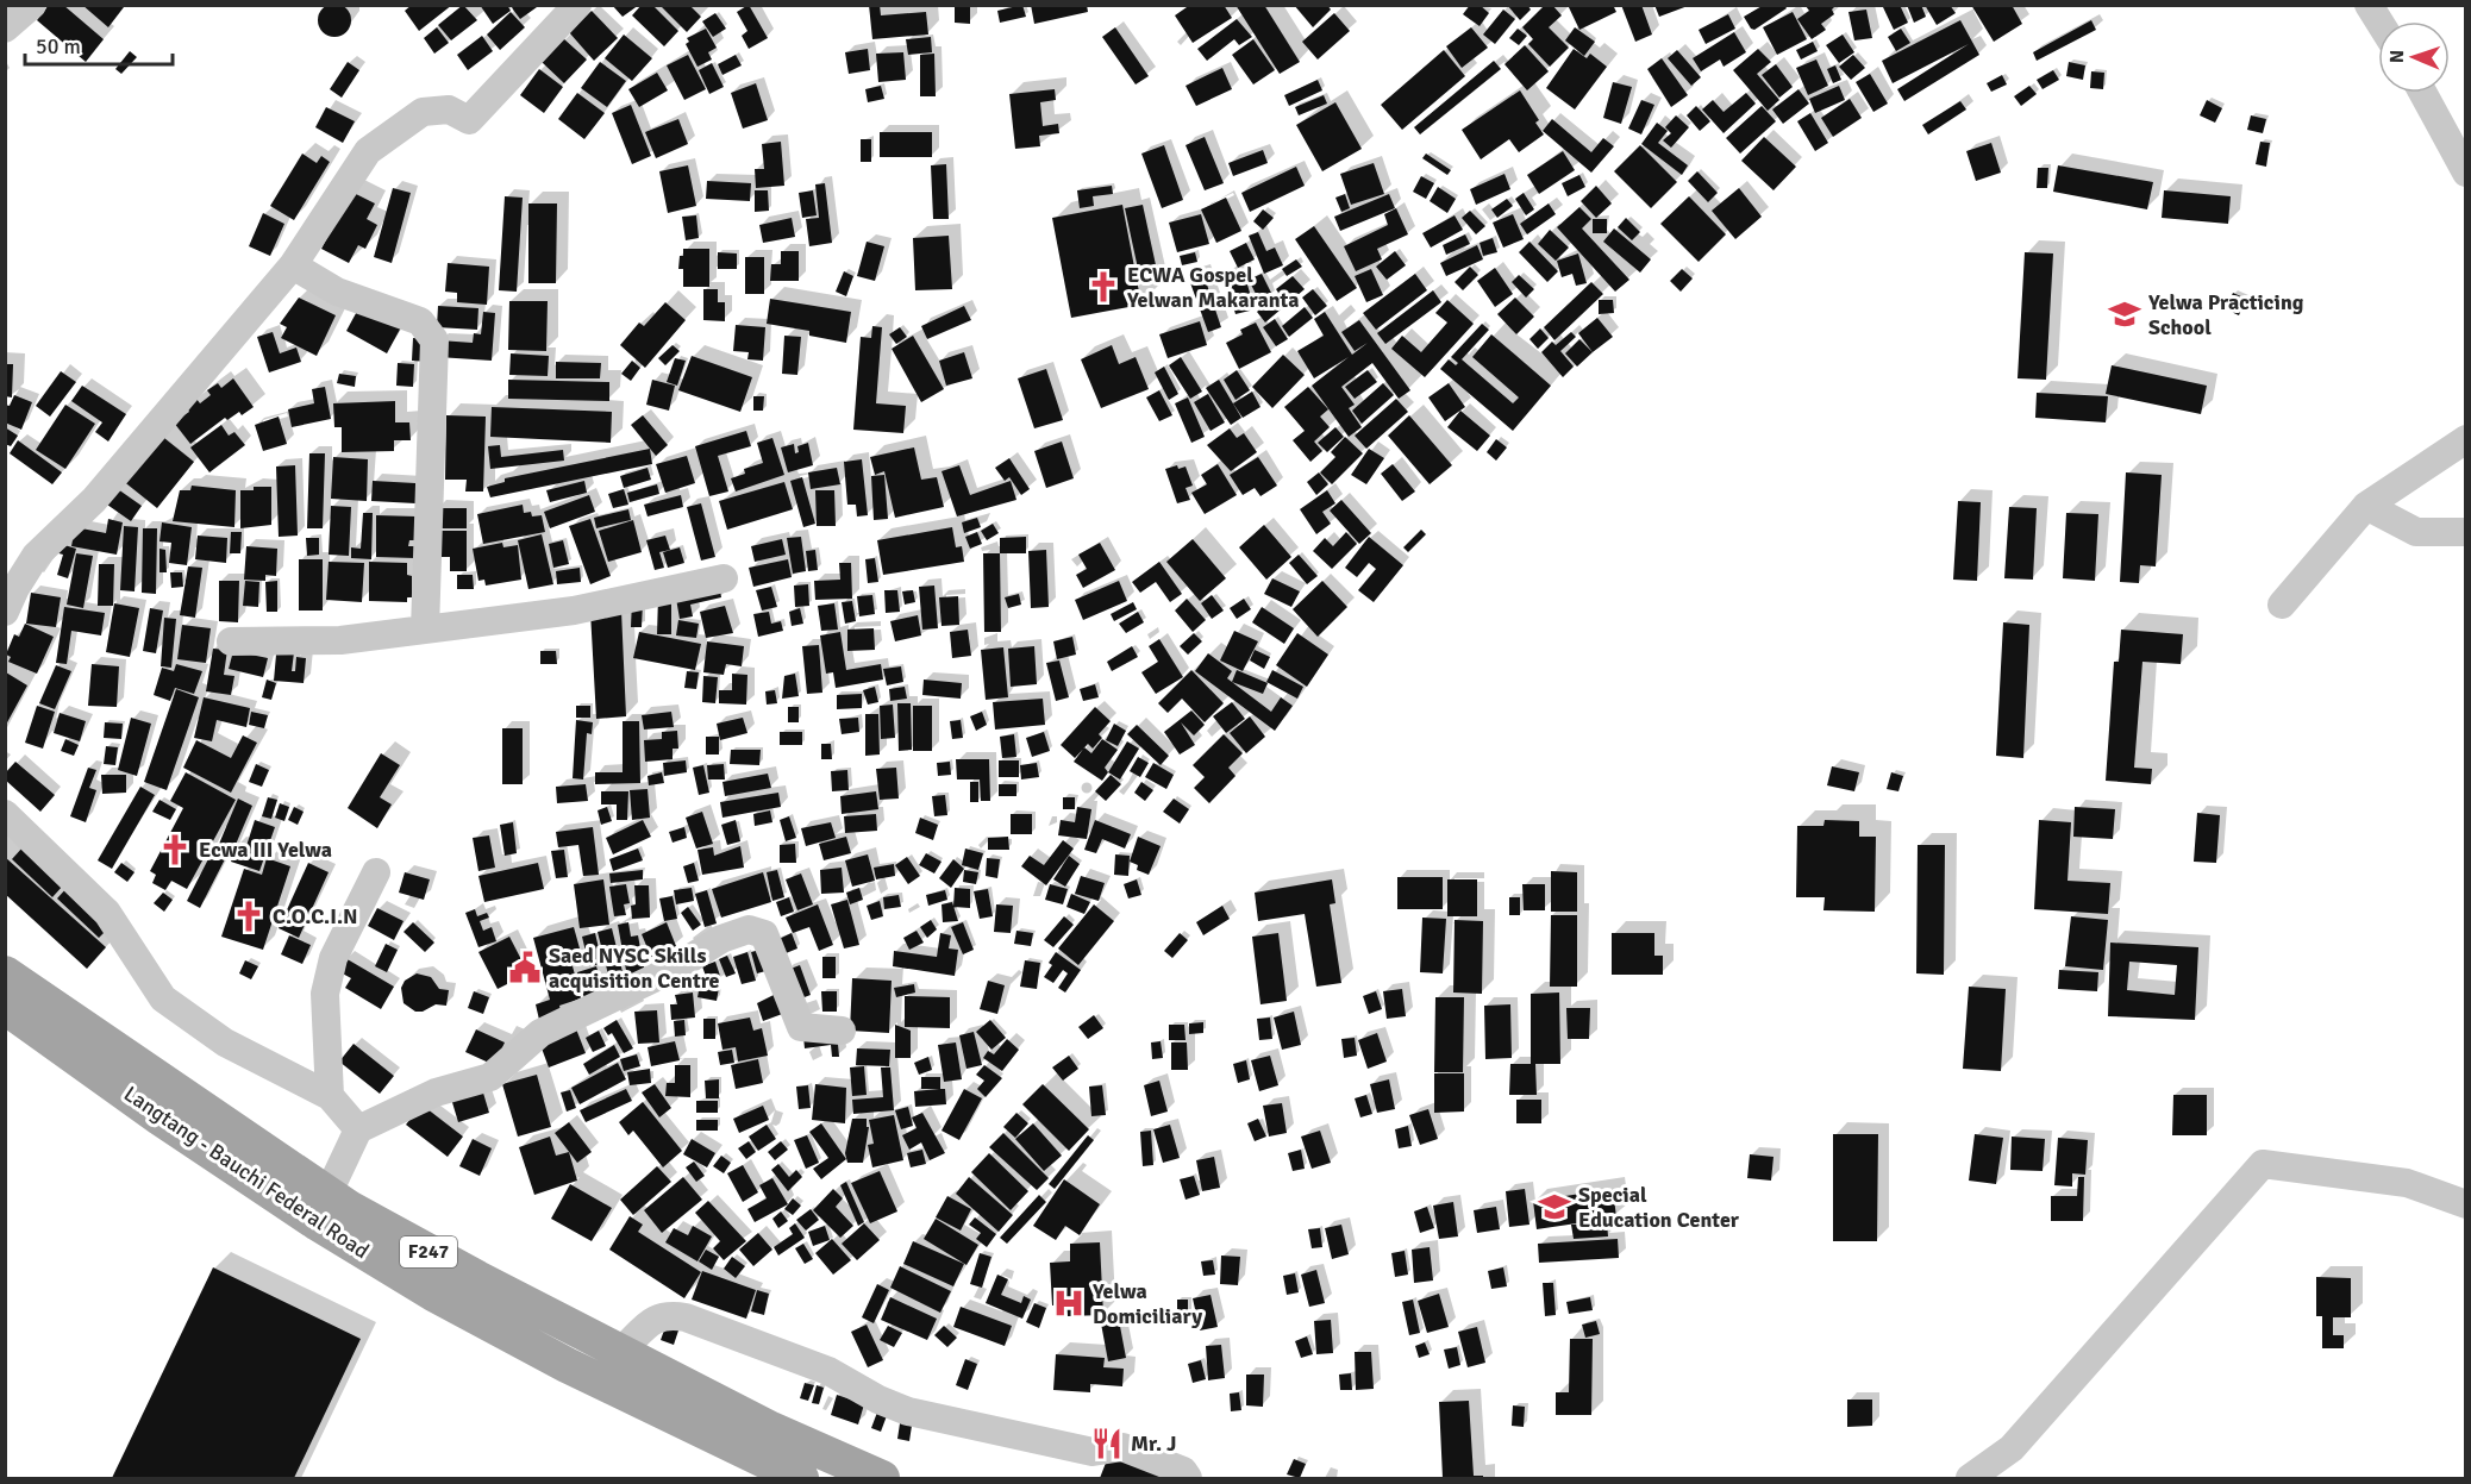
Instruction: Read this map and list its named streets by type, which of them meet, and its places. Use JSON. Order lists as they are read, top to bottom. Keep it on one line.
{"streets":{"main road":["Langtang - Bauchi Federal Road","F247"]},"crossings":[["Langtang - Bauchi Federal Road","F247"]],"places":{"church":["ECWA Gospel Yelwan Makaranta","Ecwa III Yelwa","C.O.C.I.N"],"school or university":["Yelwa Practicing School","Special Education Center"],"public building":["Saed NYSC Skills acquisition Centre"],"hospital":["Yelwa Domiciliary"],"restaurant":["Mr. J"]},"scale_bar":"50 m","north":"left"}
